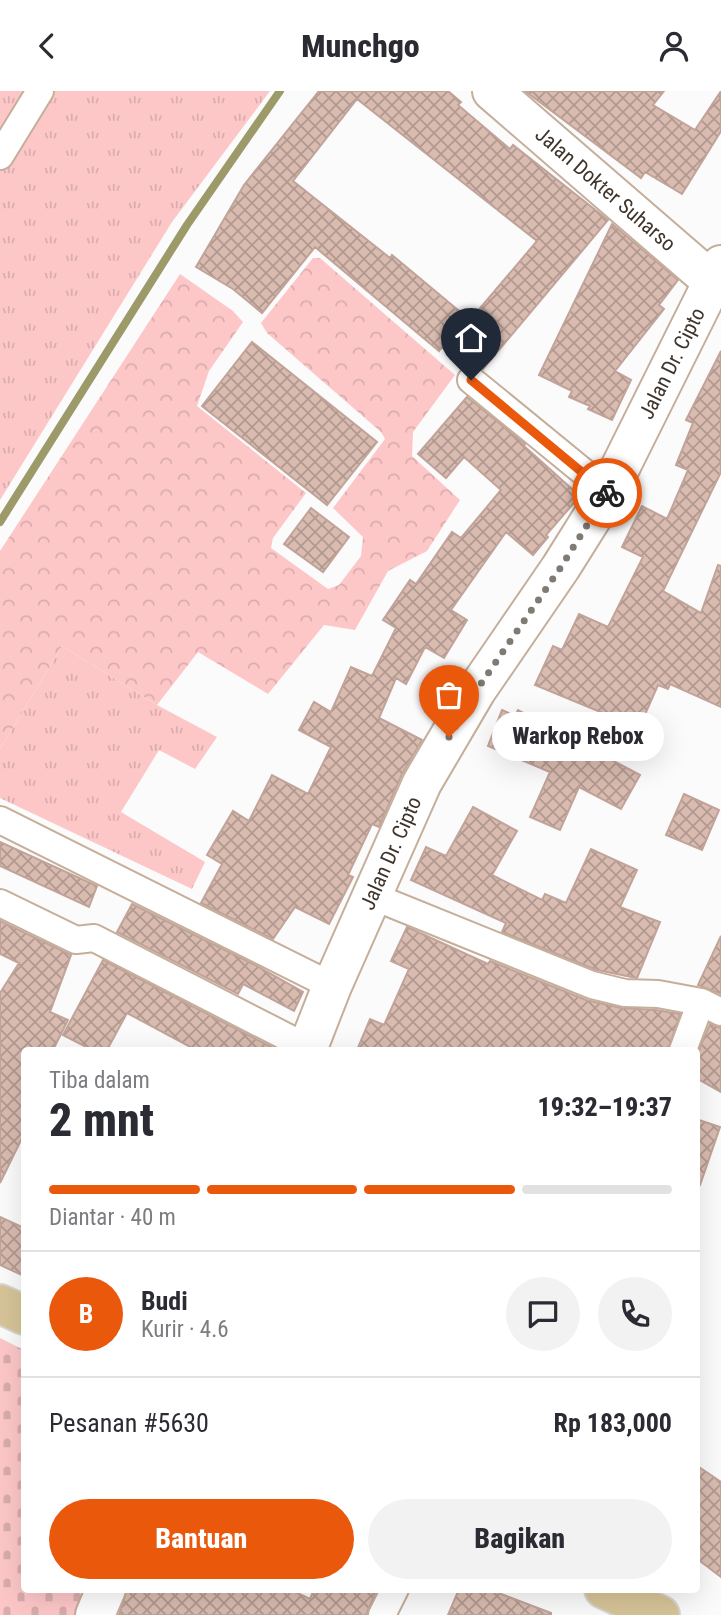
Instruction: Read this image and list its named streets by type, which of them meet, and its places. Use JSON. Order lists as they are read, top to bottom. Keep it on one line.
{"streets":{"street":["Jalan Dokter Suharso","Jalan Dr. Cipto"]},"crossings":[["Jalan Dokter Suharso","Jalan Dr. Cipto"]],"places":["Warkop Rebox"],"page":{"header":"Munchgo","bubble":"Warkop Rebox","heading":["2 mnt","Tiba dalam","19:32–19:37"],"panel":["Budi","Kurir · 4.6","Pesanan #5630","Rp 183,000"],"bar":"Diantar · 40 m","round":"B","buttons":["Bantuan","Bagikan"]}}
